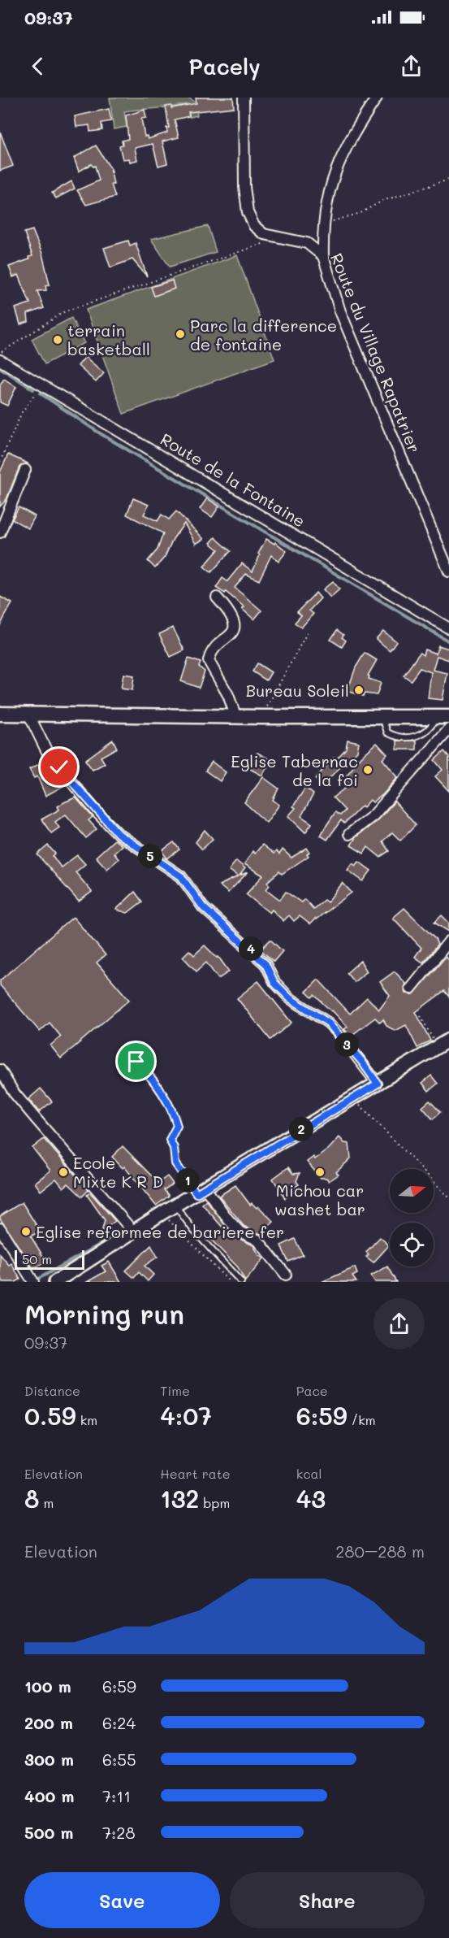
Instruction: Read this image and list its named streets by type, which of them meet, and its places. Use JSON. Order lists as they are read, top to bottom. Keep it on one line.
{"streets":{"street":["Route du Village Rapatrier","Route de la Fontaine"]},"places":["Parc la difference de fontaine","terrain basketball","Bureau Soleil","Eglise Tabernac de la foi","Ecole Mixte K R D","Michou car washet bar","Eglise reformee de bariere fer"],"scale_bar":"50 m","north":"right","page":{"status":"09:37","header":"Pacely","pins":["5","4","3","2","1"],"scale":"50 m","heading":["Morning run","09:37"],"stats":[["Distance","0.59 km"],["Time","4:07"],["Pace","6:59 /km"],["Elevation","8 m"],["Heart rate","132 bpm"],["kcal","43"]],"chart":["Elevation","280–288 m"],"list":[{"name":"100 m","note":"6:59"},{"name":"200 m","note":"6:24"},{"name":"300 m","note":"6:55"},{"name":"400 m","note":"7:11"},{"name":"500 m","note":"7:28"}],"buttons":["Save","Share"]}}
